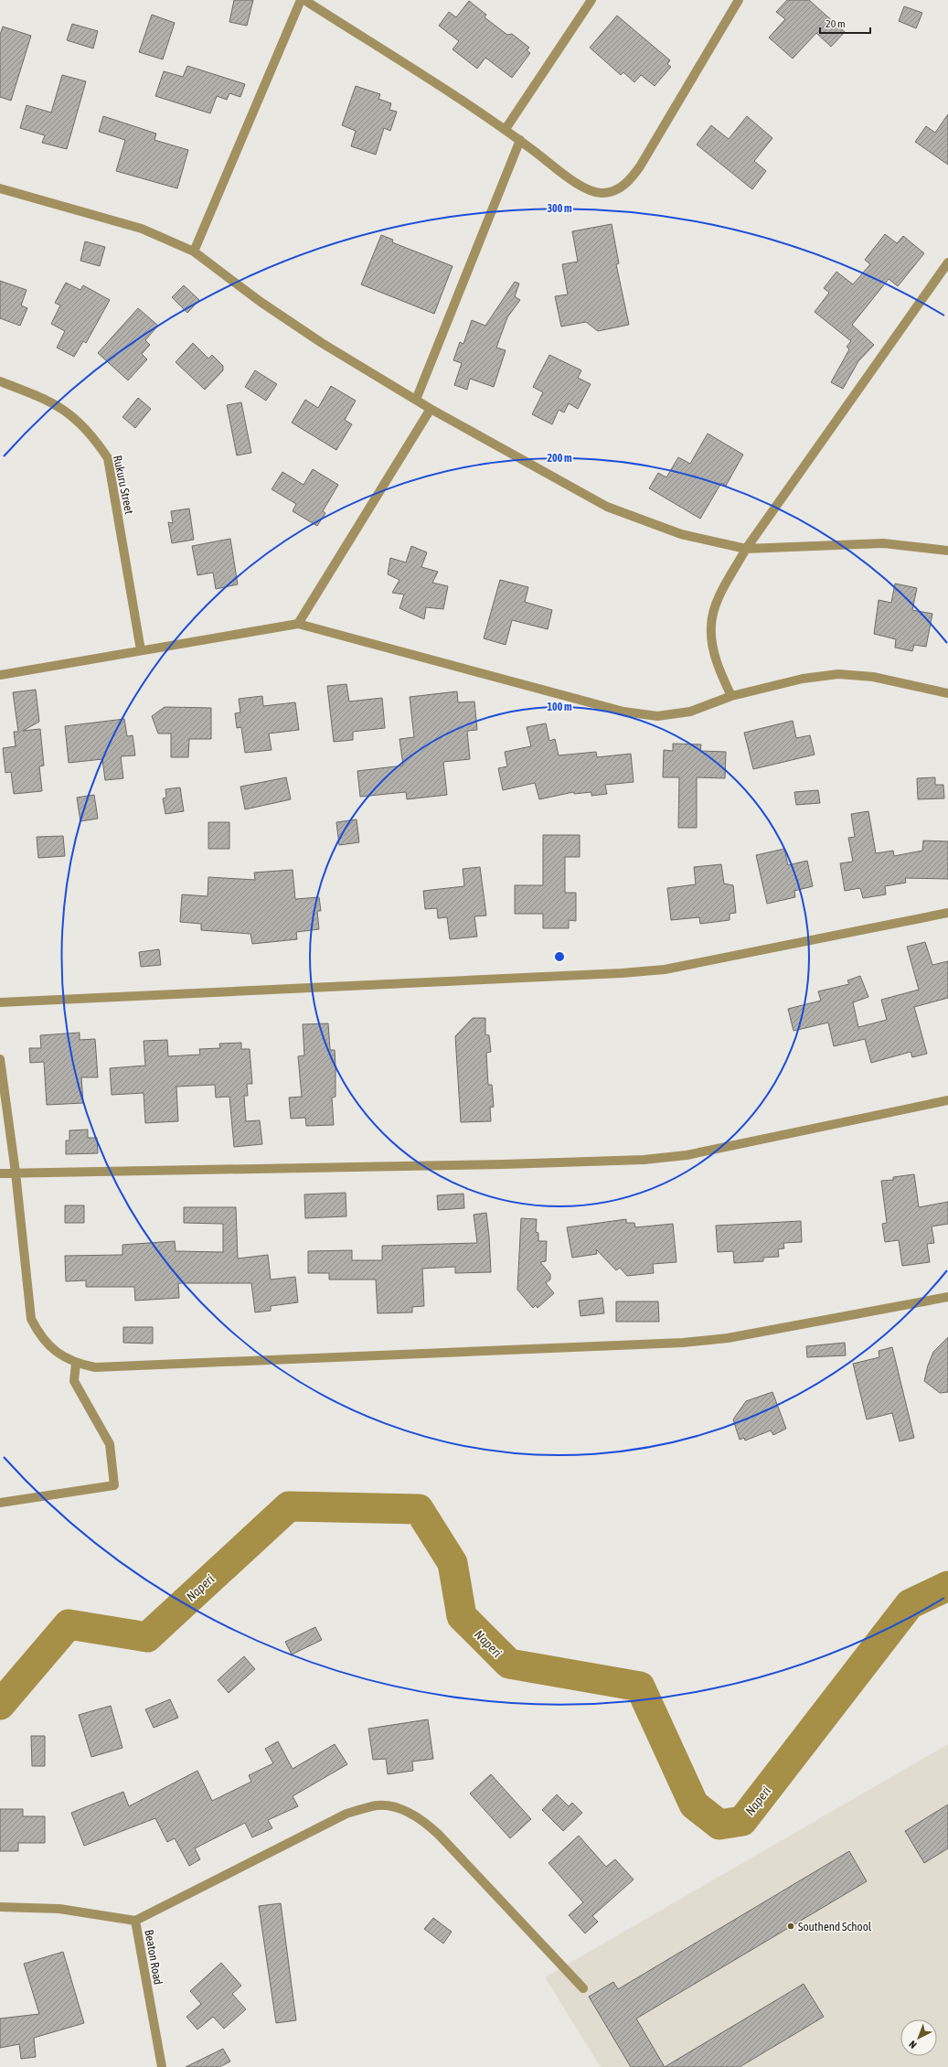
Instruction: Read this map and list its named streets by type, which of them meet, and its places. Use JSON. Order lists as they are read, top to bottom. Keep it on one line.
{"streets":{"street":["Rukuru Street","Beaton Road"]},"water":["Naperi"],"places":["Southend School"],"scale_bar":"20 m","north":"bottom left","rings":["300 m","200 m","100 m"]}
